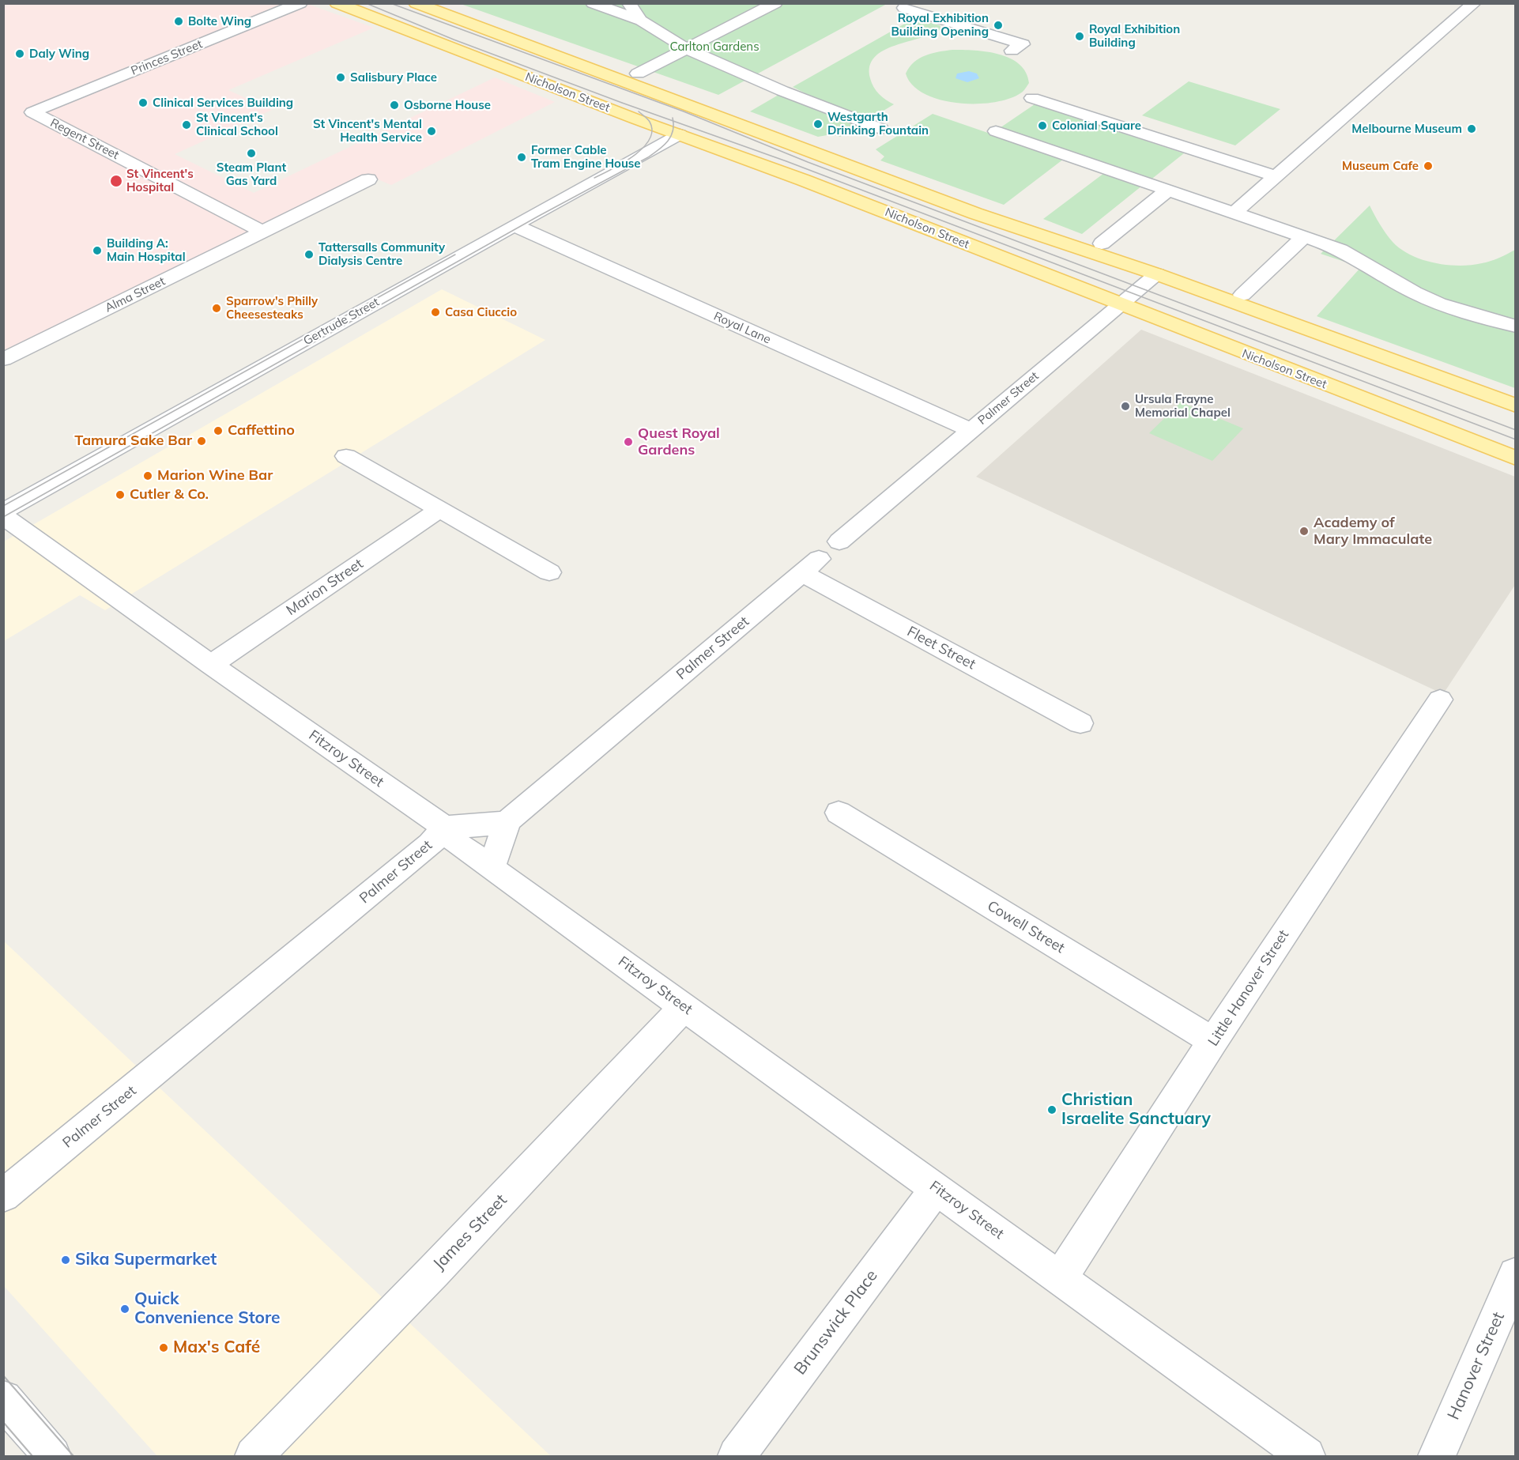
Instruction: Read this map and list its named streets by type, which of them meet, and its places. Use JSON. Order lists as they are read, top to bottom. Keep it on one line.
{"streets":{"main road":["Nicholson Street"],"street":["Princes Street","Regent Street","Alma Street","Gertrude Street","Royal Lane","Palmer Street","Marion Street","Fleet Street","Fitzroy Street","Cowell Street","Little Hanover Street","James Street","Brunswick Place","Hanover Street"]},"crossings":[["Princes Street","Regent Street"],["Nicholson Street","Gertrude Street"],["Nicholson Street","Palmer Street"],["Regent Street","Alma Street"],["Gertrude Street","Royal Lane"],["Royal Lane","Palmer Street"],["Palmer Street","Fleet Street"],["Palmer Street","Fitzroy Street"],["Marion Street","Fitzroy Street"],["Fitzroy Street","Little Hanover Street"],["Fitzroy Street","James Street"],["Fitzroy Street","Brunswick Place"],["Cowell Street","Little Hanover Street"]],"parks":["Carlton Gardens"],"places":["Bolte Wing","Royal Exhibition Building Opening","Royal Exhibition Building","Daly Wing","Salisbury Place","Clinical Services Building","Osborne House","Westgarth Drinking Fountain","St Vincent's Clinical School","Colonial Square","Melbourne Museum","St Vincent's Mental Health Service","Steam Plant Gas Yard","Former Cable Tram Engine House","Museum Cafe","St Vincent's Hospital","Building A: Main Hospital","Tattersalls Community Dialysis Centre","Sparrow's Philly Cheesesteaks","Casa Ciuccio","Ursula Frayne Memorial Chapel","Caffettino","Tamura Sake Bar","Quest Royal Gardens","Marion Wine Bar","Cutler & Co.","Academy of Mary Immaculate","Christian Israelite Sanctuary","Sika Supermarket","Quick Convenience Store","Max's Café"]}
